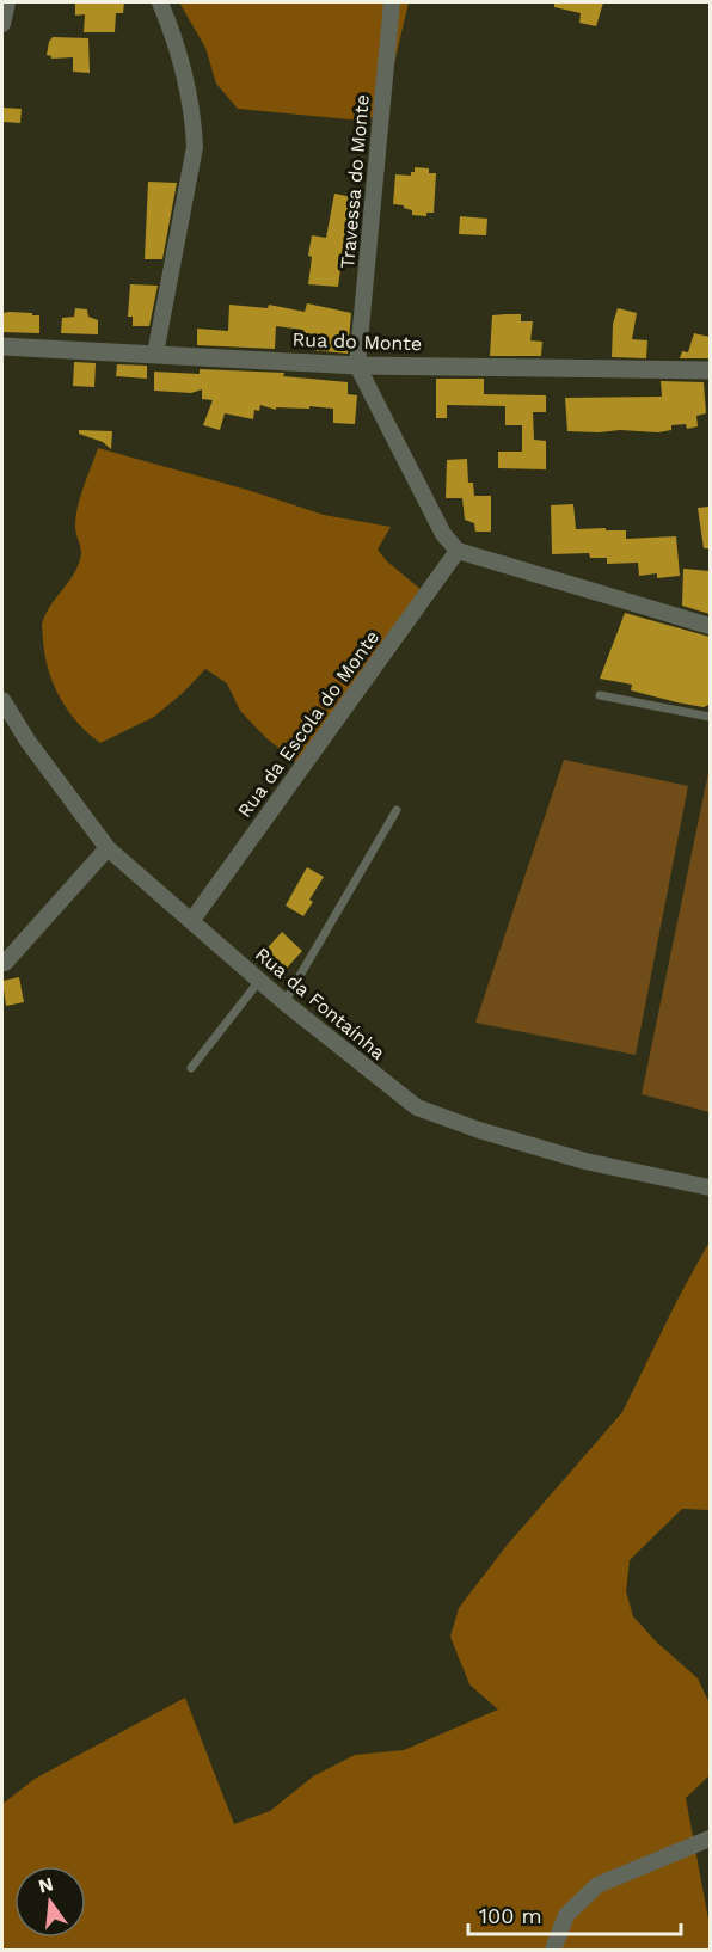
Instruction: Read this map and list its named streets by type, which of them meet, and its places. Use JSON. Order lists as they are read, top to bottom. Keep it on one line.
{"streets":{"street":["Travessa do Monte","Rua do Monte","Rua da Escola do Monte","Rua da Fontaínha"]},"crossings":[["Travessa do Monte","Rua do Monte"],["Rua da Escola do Monte","Rua da Fontaínha"]],"scale_bar":"100 m","north":"top"}
